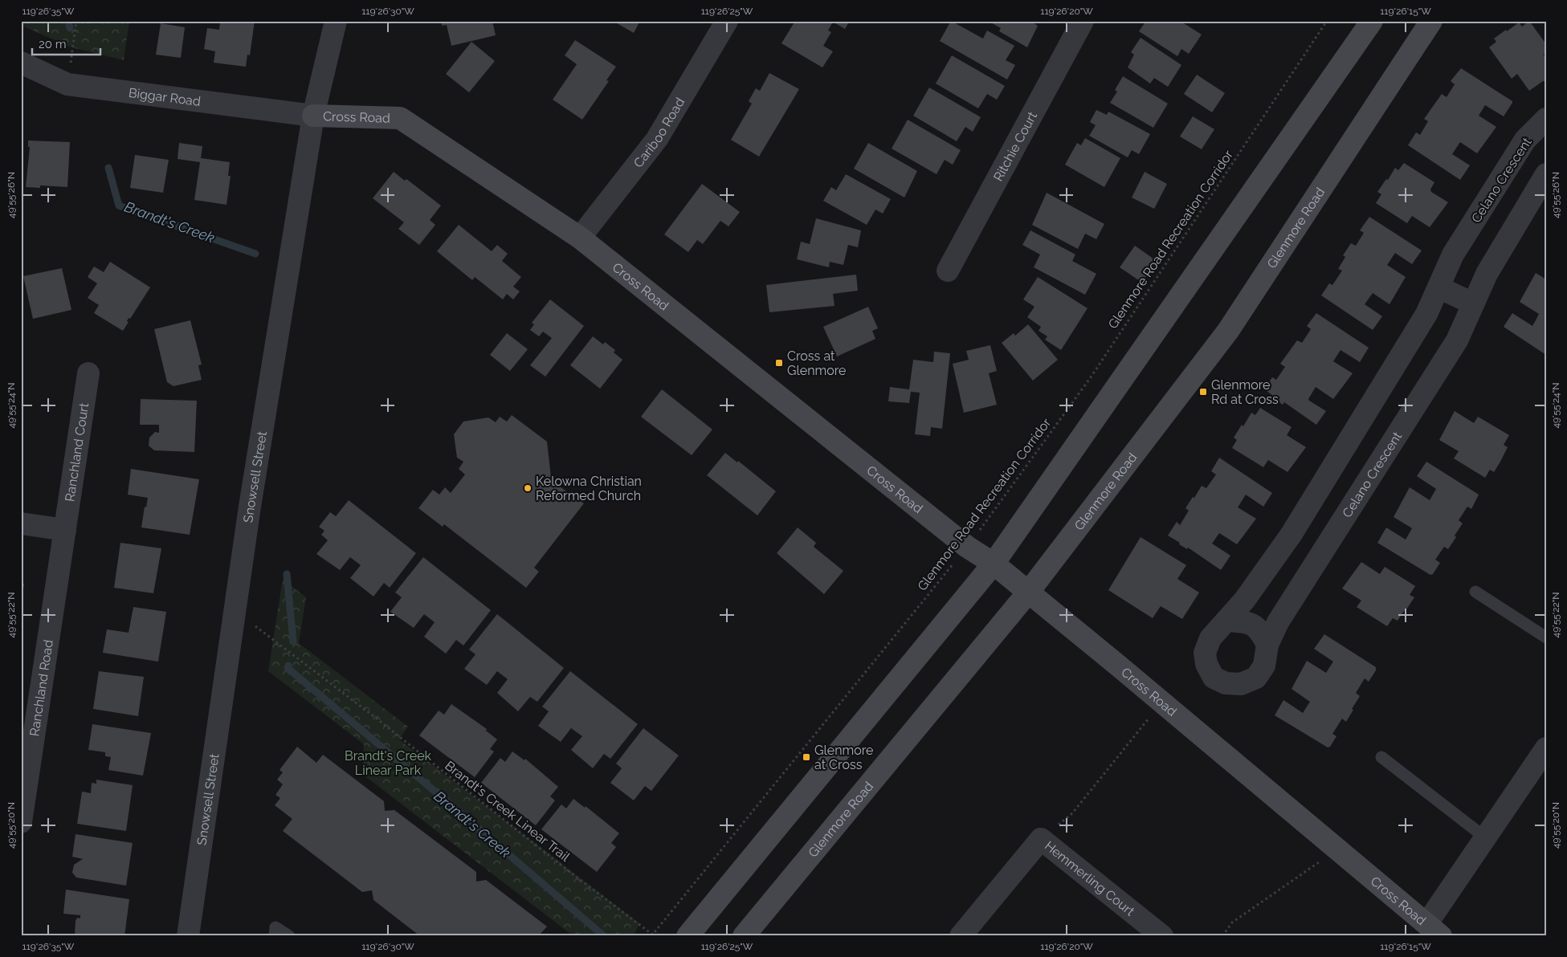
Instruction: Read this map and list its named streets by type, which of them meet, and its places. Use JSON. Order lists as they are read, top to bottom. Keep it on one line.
{"streets":{"main road":["Cross Road","Glenmore Road"],"street":["Biggar Road","Cariboo Road","Ritchie Court","Celano Crescent","Ranchland Court","Snowsell Street","Ranchland Road","Hemmerling Court"],"path":["Glenmore Road Recreation Corridor","Brandt's Creek Linear Trail"]},"crossings":[["Biggar Road","Cross Road"],["Biggar Road","Snowsell Street"],["Cross Road","Cariboo Road"],["Cross Road","Glenmore Road"],["Cross Road","Glenmore Road Recreation Corridor"],["Cross Road","Snowsell Street"],["Glenmore Road Recreation Corridor","Brandt's Creek Linear Trail"],["Ranchland Court","Ranchland Road"],["Snowsell Street","Brandt's Creek Linear Trail"]],"water":["Brandt's Creek"],"parks":["Brandt's Creek Linear Park"],"places":{"transit":["Cross at Glenmore","Glenmore Rd at Cross","Glenmore at Cross"],"other":["Kelowna Christian Reformed Church"]},"scale_bar":"20 m","coordinates":["119°26'35\"W","119°26'30\"W","119°26'25\"W","119°26'20\"W","119°26'15\"W","49°55'26\"N","49°55'24\"N","49°55'22\"N","49°55'20\"N"]}
